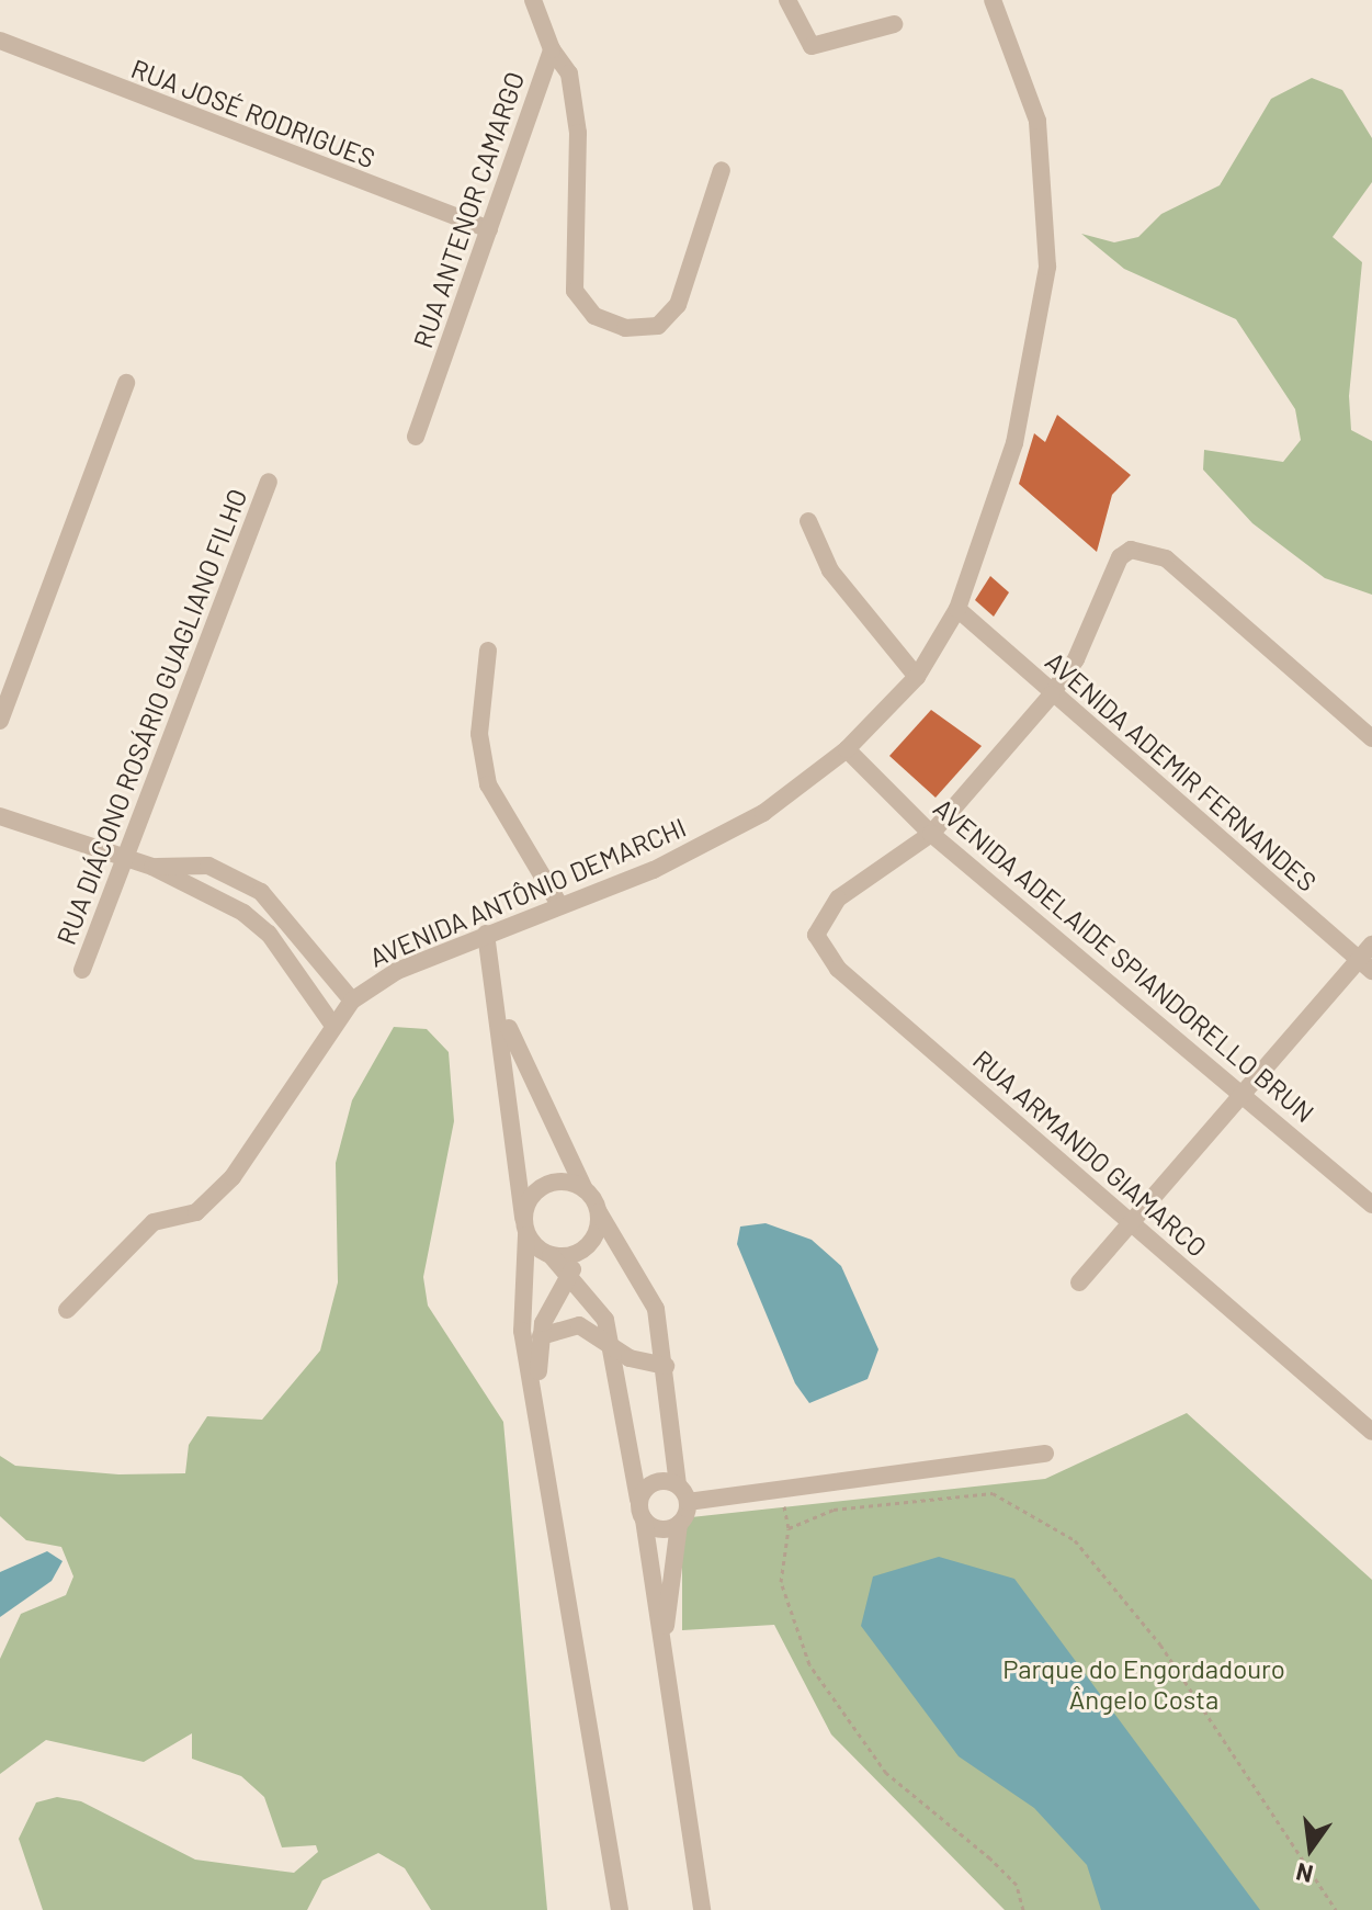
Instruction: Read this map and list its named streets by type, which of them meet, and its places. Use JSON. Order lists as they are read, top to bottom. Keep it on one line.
{"streets":{"street":["RUA JOSÉ RODRIGUES","RUA ANTENOR CAMARGO","RUA DIÁCONO ROSÁRIO GUAGLIANO FILHO","AVENIDA ADEMIR FERNANDES","AVENIDA ANTÔNIO DEMARCHI","AVENIDA ADELAIDE SPIANDORELLO BRUN","RUA ARMANDO GIAMARCO"]},"crossings":[["RUA JOSÉ RODRIGUES","RUA ANTENOR CAMARGO"],["AVENIDA ADEMIR FERNANDES","AVENIDA ANTÔNIO DEMARCHI"],["AVENIDA ANTÔNIO DEMARCHI","AVENIDA ADELAIDE SPIANDORELLO BRUN"],["AVENIDA ADELAIDE SPIANDORELLO BRUN","RUA ARMANDO GIAMARCO"]],"parks":["Parque do Engordadouro Ângelo Costa"],"north":"bottom"}
